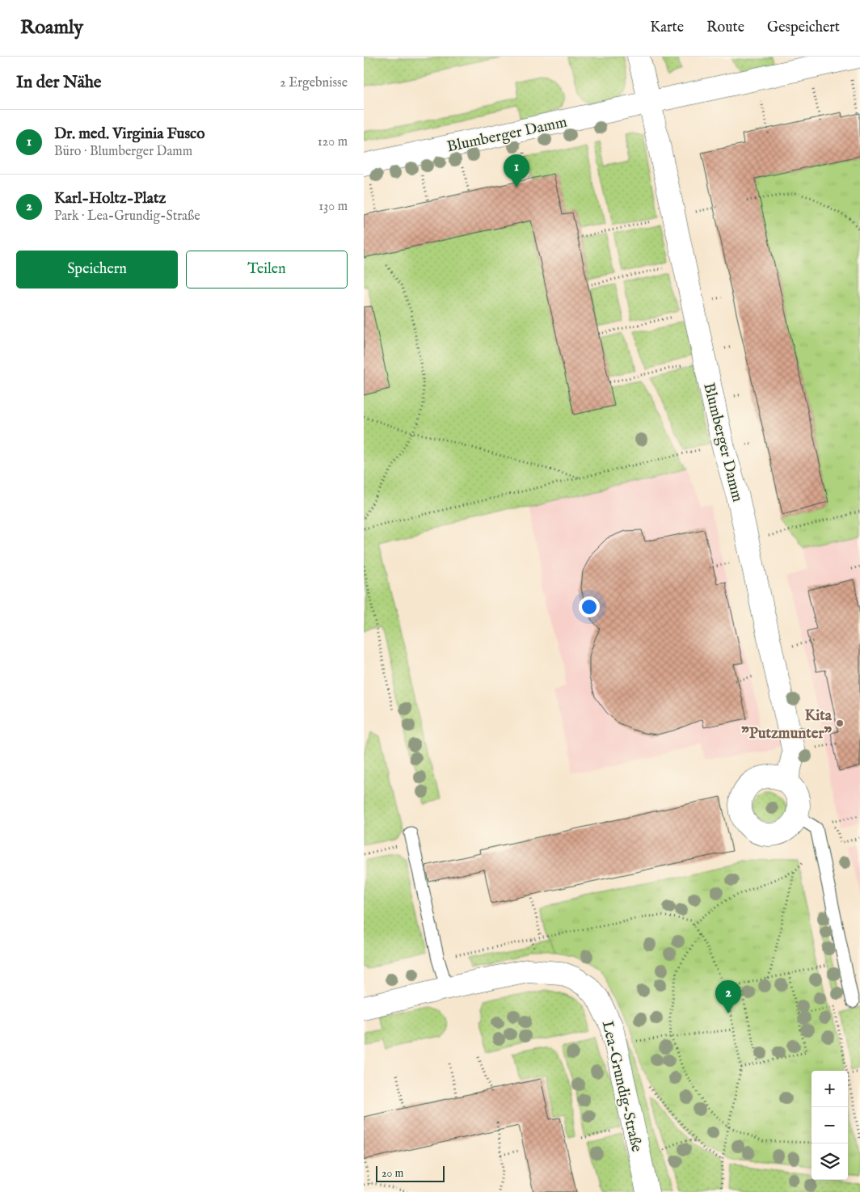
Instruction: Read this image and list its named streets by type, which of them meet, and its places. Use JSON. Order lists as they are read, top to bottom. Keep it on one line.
{"streets":{"street":["Blumberger Damm","Lea-Grundig-Straße"]},"places":["Kita \"Putzmunter\""],"scale_bar":"20 m","page":{"header":"Roamly","nav":["Karte","Route","Gespeichert"],"heading":["In der Nähe","2 Ergebnisse"],"list":[{"mark":"1","name":"Dr. med. Virginia Fusco","note":"Büro · Blumberger Damm","value":"120 m"},{"mark":"2","name":"Karl-Holtz-Platz","note":"Park · Lea-Grundig-Straße","value":"130 m"}],"pins":["1","2"],"buttons":["Speichern","Teilen"],"map_buttons":["+","−"],"scale":"20 m"}}
